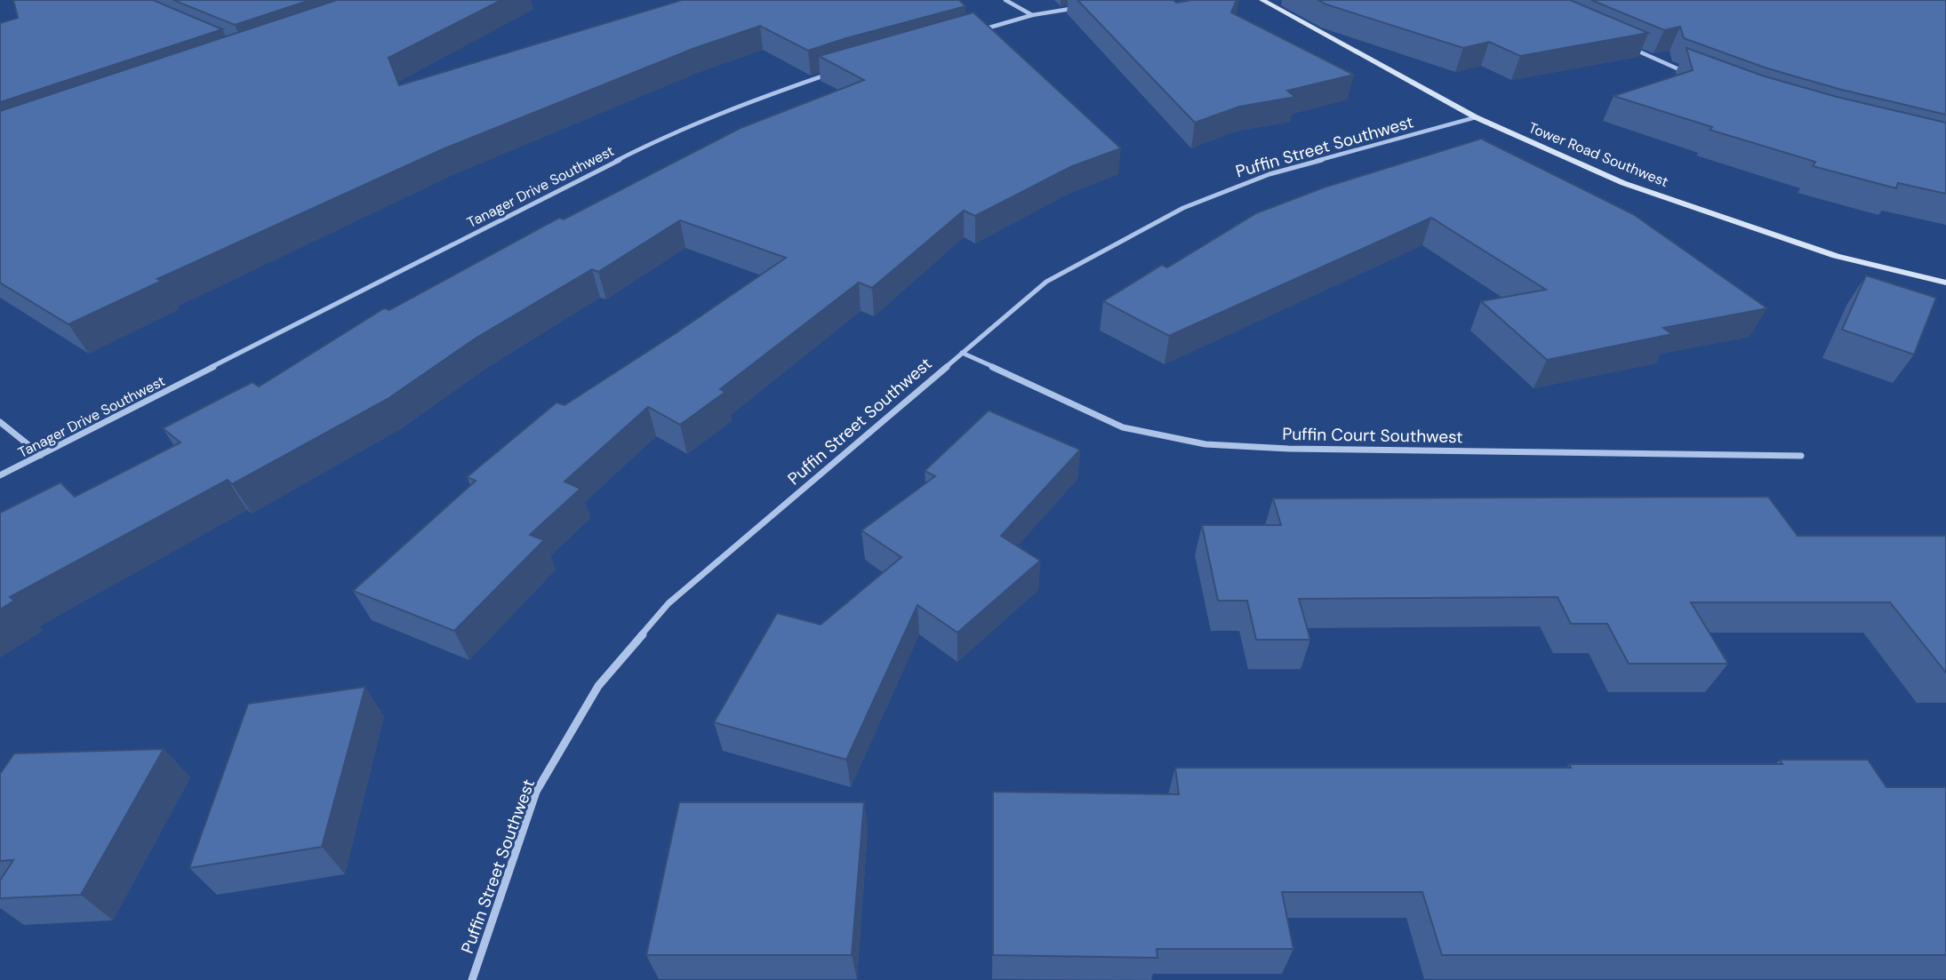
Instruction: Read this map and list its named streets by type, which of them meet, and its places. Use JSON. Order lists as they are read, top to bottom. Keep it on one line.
{"streets":{"street":["Puffin Street Southwest","Tower Road Southwest","Tanager Drive Southwest","Puffin Court Southwest"]},"crossings":[["Puffin Street Southwest","Tower Road Southwest"],["Puffin Street Southwest","Puffin Court Southwest"]]}
